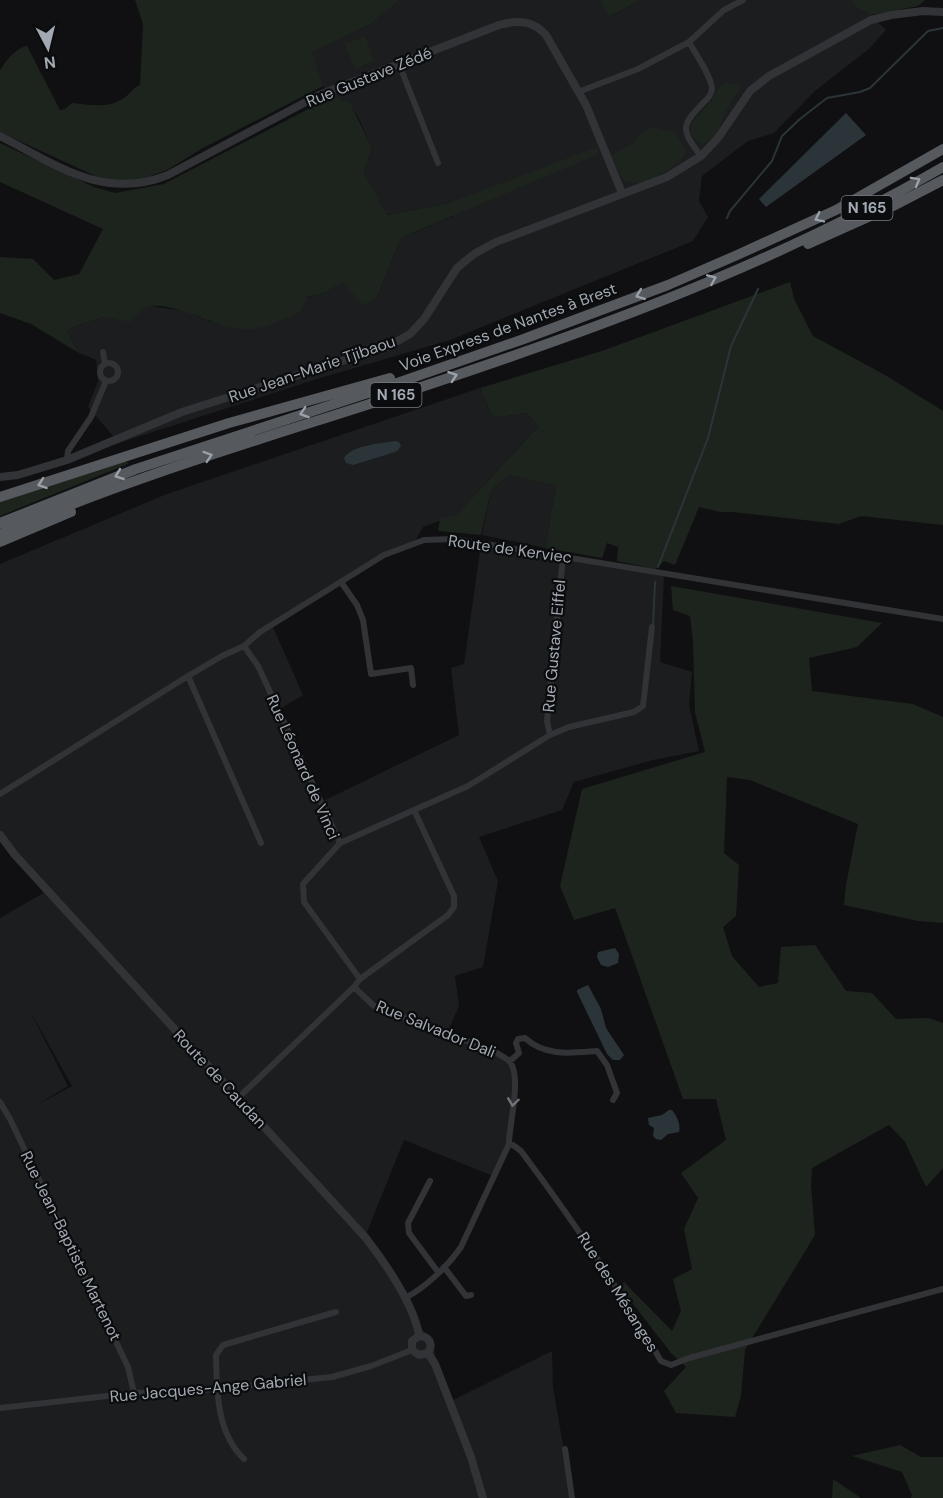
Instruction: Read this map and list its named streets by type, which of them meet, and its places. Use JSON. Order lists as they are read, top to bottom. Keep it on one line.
{"streets":{"highway":["N 165","Voie Express de Nantes à Brest"],"street":["Rue Gustave Zédé","Rue Jean-Marie Tjibaou","Route de Kerviec","Rue Gustave Eiffel","Rue Léonard de Vinci","Rue Salvador Dali","Route de Caudan","Rue Jean-Baptiste Martenot","Rue des Mésanges","Rue Jacques-Ange Gabriel"]},"crossings":[["Rue Gustave Zédé","Rue Jean-Marie Tjibaou"],["N 165","Voie Express de Nantes à Brest"],["Route de Kerviec","Rue Gustave Eiffel"],["Route de Kerviec","Rue Léonard de Vinci"],["Rue Salvador Dali","Rue des Mésanges"],["Route de Caudan","Rue Jacques-Ange Gabriel"],["Rue Jean-Baptiste Martenot","Rue Jacques-Ange Gabriel"]],"north":"bottom"}
